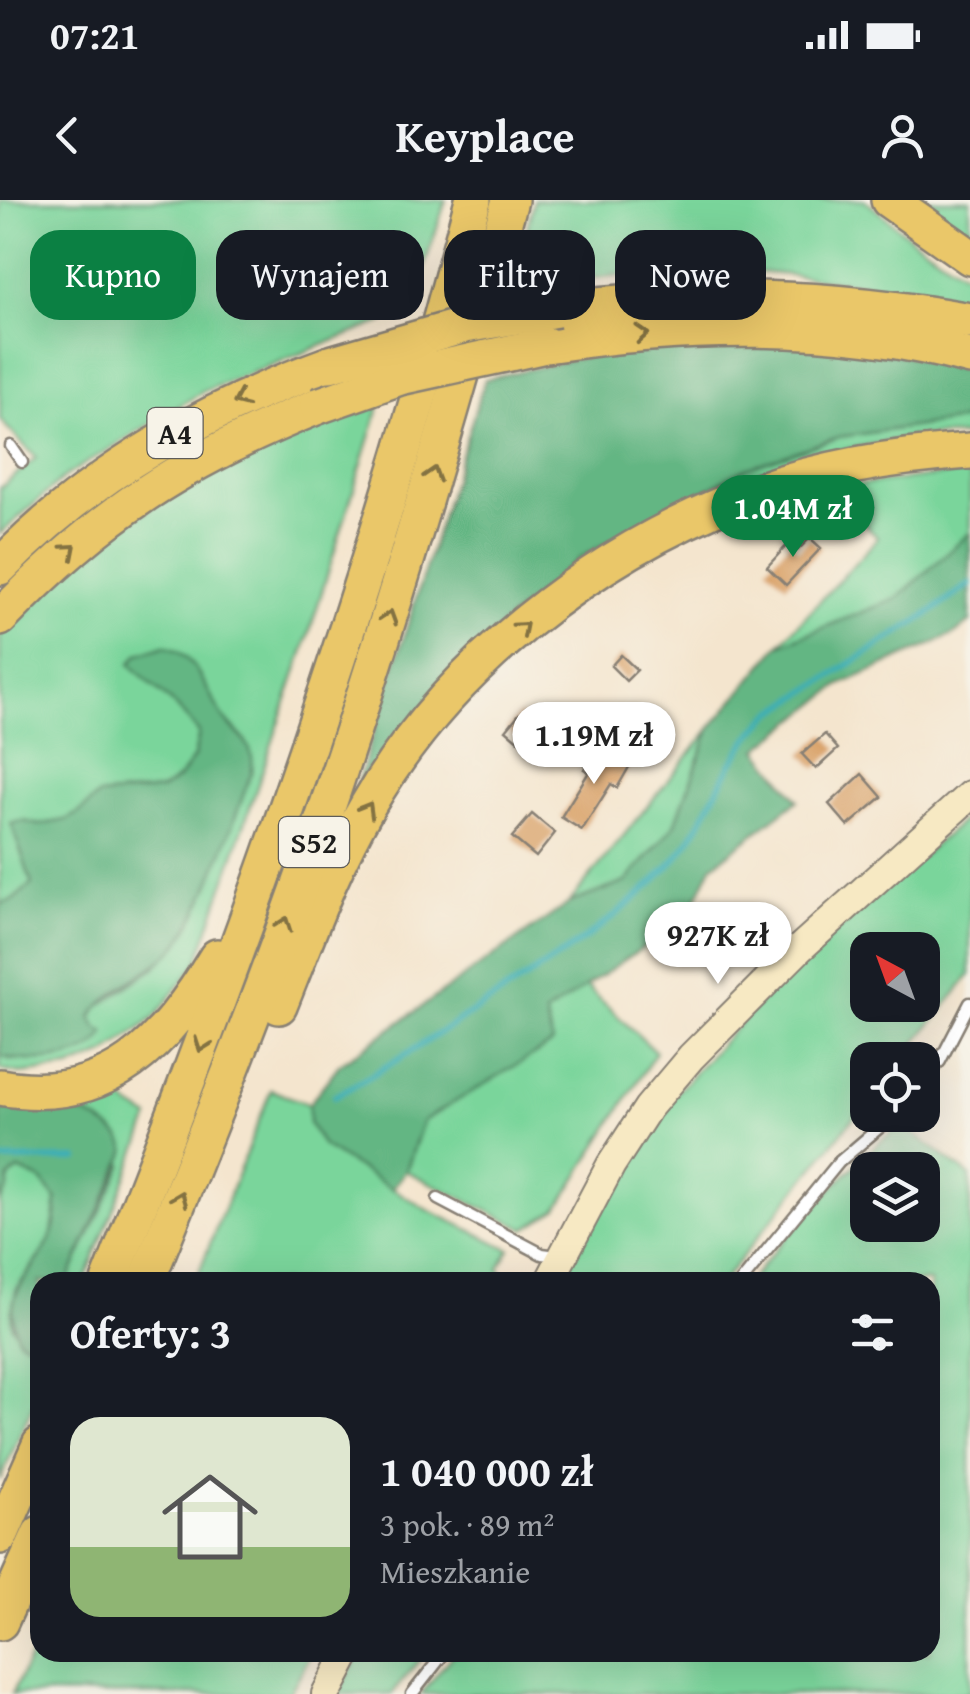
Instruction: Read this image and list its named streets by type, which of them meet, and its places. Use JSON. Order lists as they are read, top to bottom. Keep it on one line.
{"streets":{"highway":["A4","S52"]},"north":"top left","page":{"status":"07:21","header":"Keyplace","chip":["Kupno","Wynajem","Filtry","Nowe"],"price":["1.04M zł","1.19M zł","927K zł"],"heading":"Oferty: 3","list":[{"name":"1 040 000 zł","note":"3 pok. · 89 m² · Mieszkanie"}]}}
